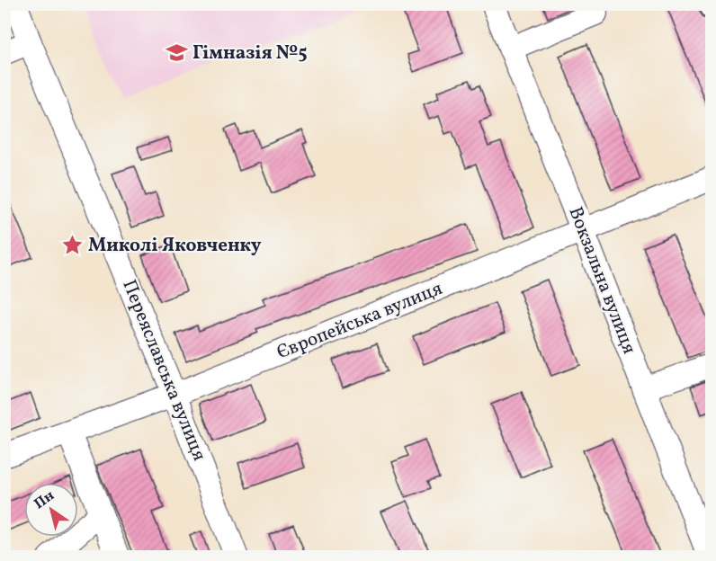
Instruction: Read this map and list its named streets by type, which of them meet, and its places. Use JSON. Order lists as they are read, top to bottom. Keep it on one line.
{"streets":{"street":["Вокзальна вулиця","Європейська вулиця","Переяславська вулиця"]},"crossings":[["Вокзальна вулиця","Європейська вулиця"],["Європейська вулиця","Переяславська вулиця"]],"places":{"school or university":["Гімназія №5"],"place":["Миколі Яковченку"]},"north":"top left"}
